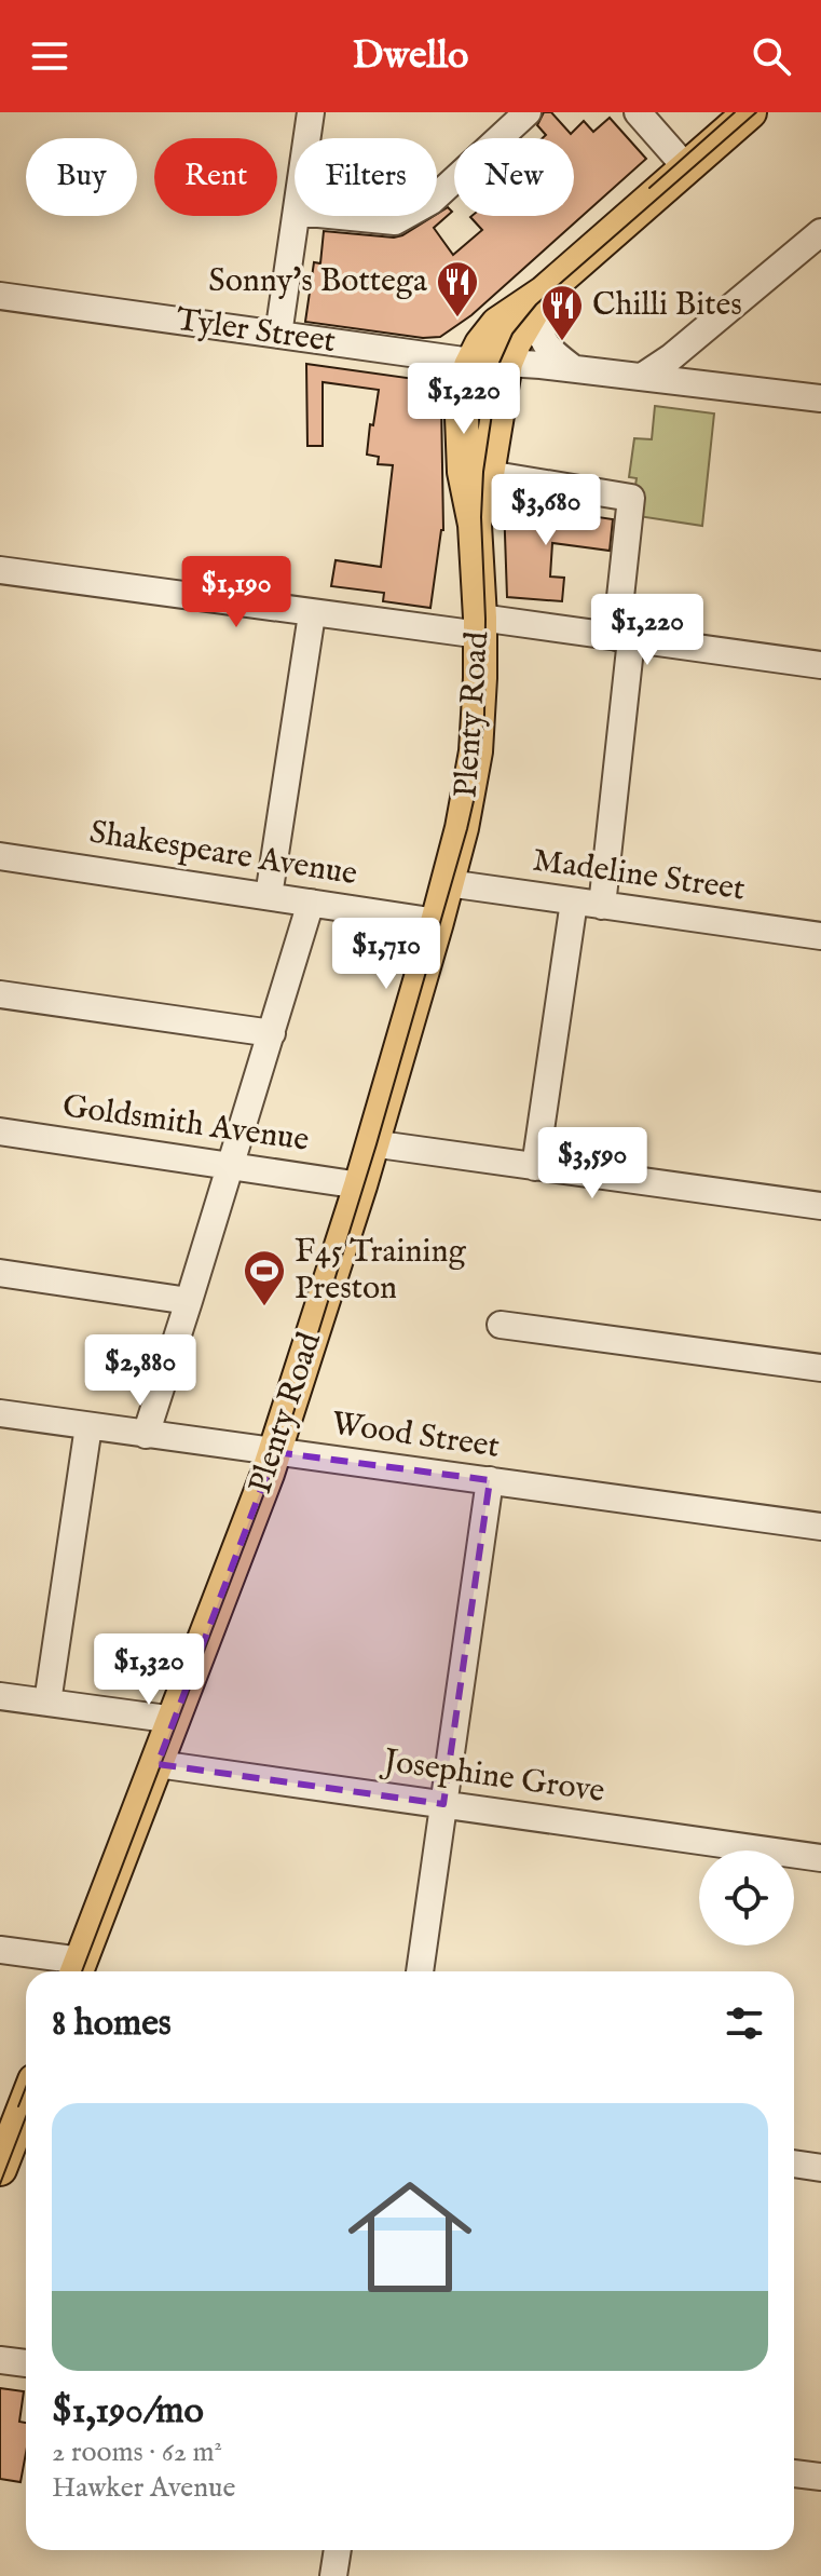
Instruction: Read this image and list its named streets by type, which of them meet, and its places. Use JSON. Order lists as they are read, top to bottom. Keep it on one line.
{"streets":{"main road":["Tyler Street","Plenty Road"],"street":["Shakespeare Avenue","Madeline Street","Goldsmith Avenue","Wood Street","Josephine Grove"]},"crossings":[["Tyler Street","Plenty Road"],["Plenty Road","Shakespeare Avenue"],["Plenty Road","Madeline Street"],["Plenty Road","Goldsmith Avenue"],["Plenty Road","Wood Street"],["Plenty Road","Josephine Grove"]],"places":{"restaurant":["Sonny's Bottega","Chilli Bites"],"sports":["F45 Training Preston"]},"page":{"header":"Dwello","chip":["Buy","Rent","Filters","New"],"price":["$1,220","$3,680","$1,190","$1,220","$1,710","$3,590","$2,880","$1,320"],"heading":"8 homes","list":[{"name":"$1,190/mo","note":"2 rooms · 62 m² · Hawker Avenue"}]}}
